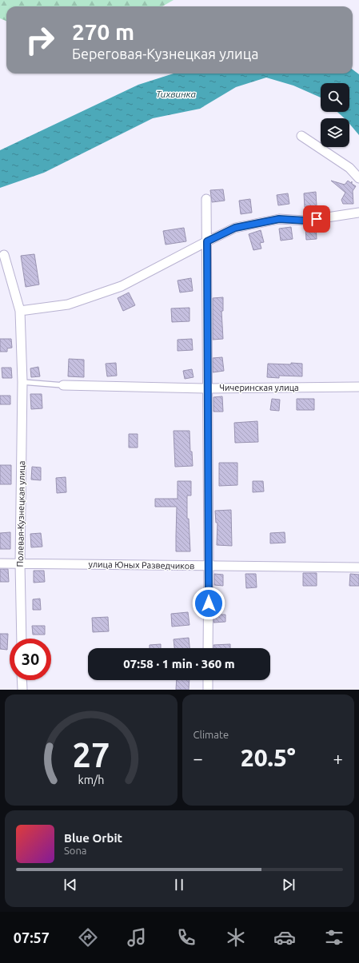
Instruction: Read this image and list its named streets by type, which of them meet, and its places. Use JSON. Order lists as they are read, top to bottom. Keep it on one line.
{"streets":{"street":["Чичеринская улица","Полевая-Кузнецкая улица","улица Юных Разведчиков"]},"crossings":[["Полевая-Кузнецкая улица","улица Юных Разведчиков"]],"water":["Тихвинка"],"page":{"turn":["270 m","Береговая-Кузнецкая улица"],"limit":"30","trip":"07:58 · 1 min · 360 m","tile":"Climate","heat":["−","20.5°","+"],"song":["Blue Orbit","Sona"],"tabs":"07:57","gauge":["27","km/h"]}}
